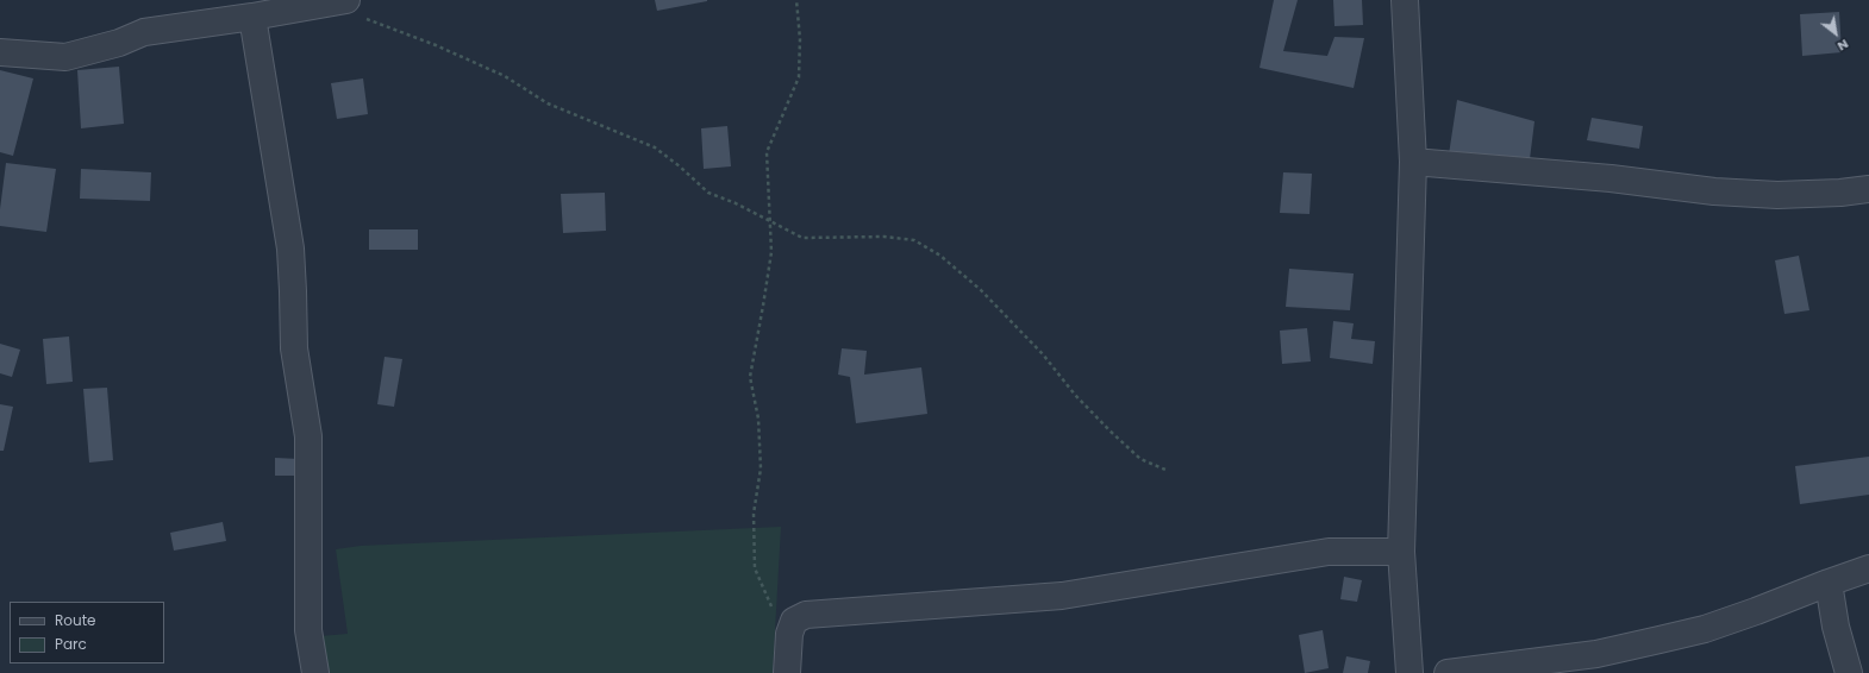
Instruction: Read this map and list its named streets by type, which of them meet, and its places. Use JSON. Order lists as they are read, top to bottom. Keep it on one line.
{"legend":["Route","Parc"],"north":"bottom right"}
